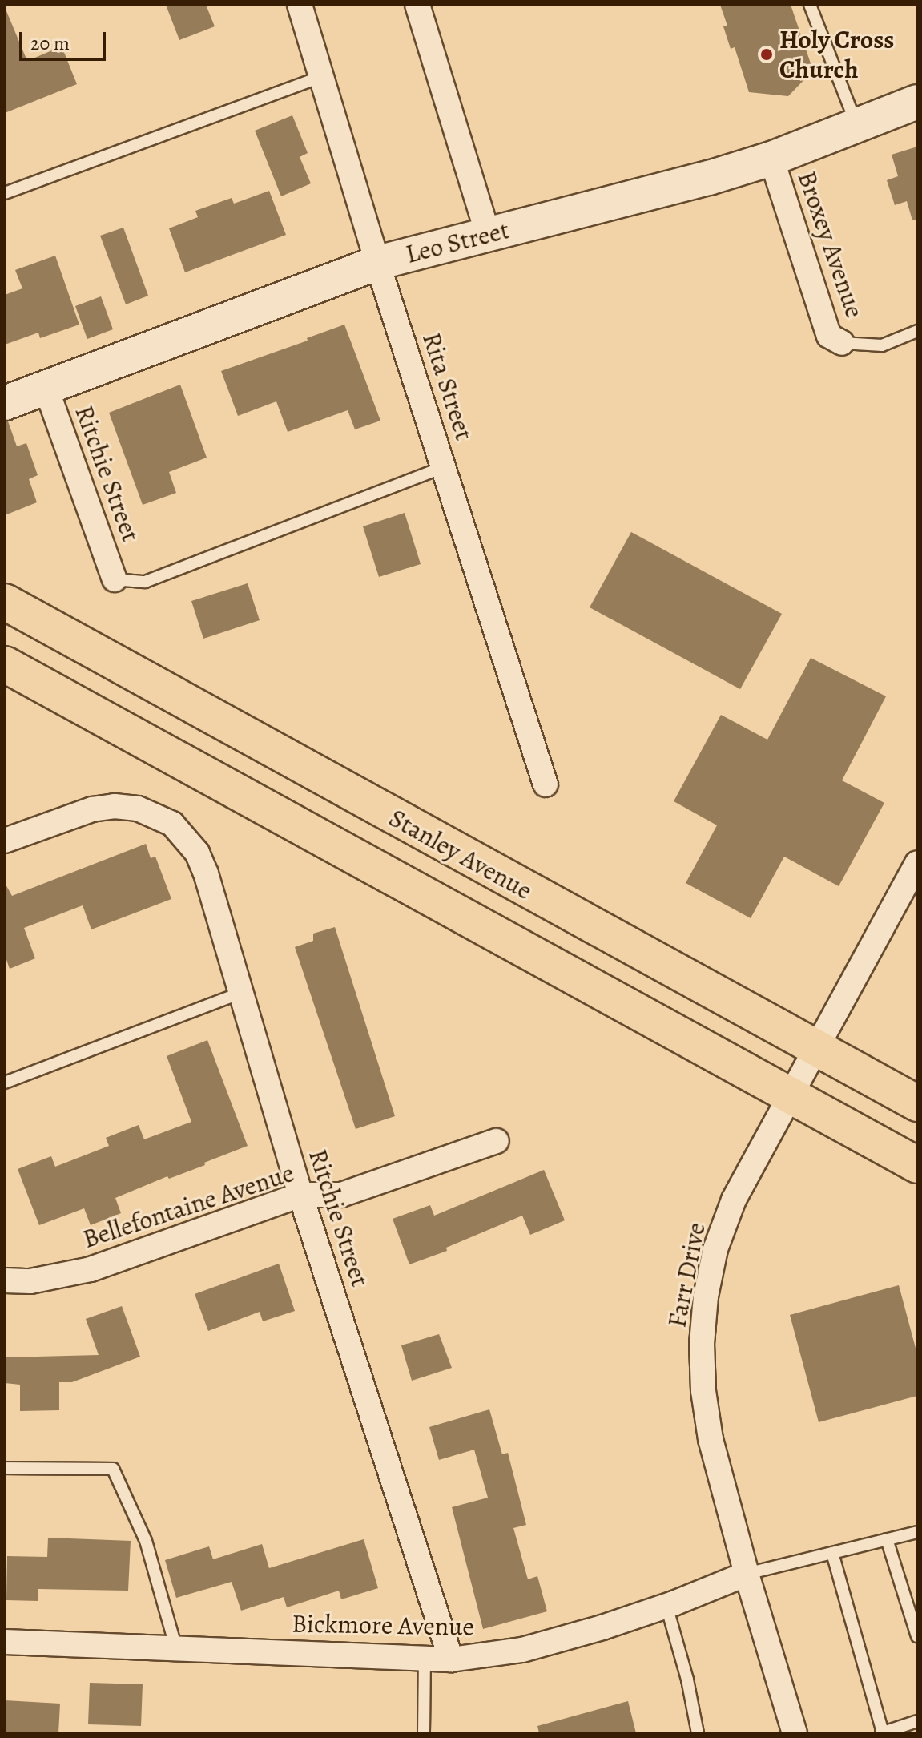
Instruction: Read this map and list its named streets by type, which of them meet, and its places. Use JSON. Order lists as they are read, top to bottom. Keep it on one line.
{"streets":{"main road":["Stanley Avenue"],"street":["Leo Street","Broxey Avenue","Rita Street","Ritchie Street","Bellefontaine Avenue","Farr Drive","Bickmore Avenue"]},"crossings":[["Leo Street","Broxey Avenue"],["Leo Street","Rita Street"],["Leo Street","Ritchie Street"],["Ritchie Street","Bellefontaine Avenue"],["Ritchie Street","Bickmore Avenue"],["Stanley Avenue","Farr Drive"],["Farr Drive","Bickmore Avenue"]],"places":["Holy Cross Church"],"scale_bar":"20 m"}
